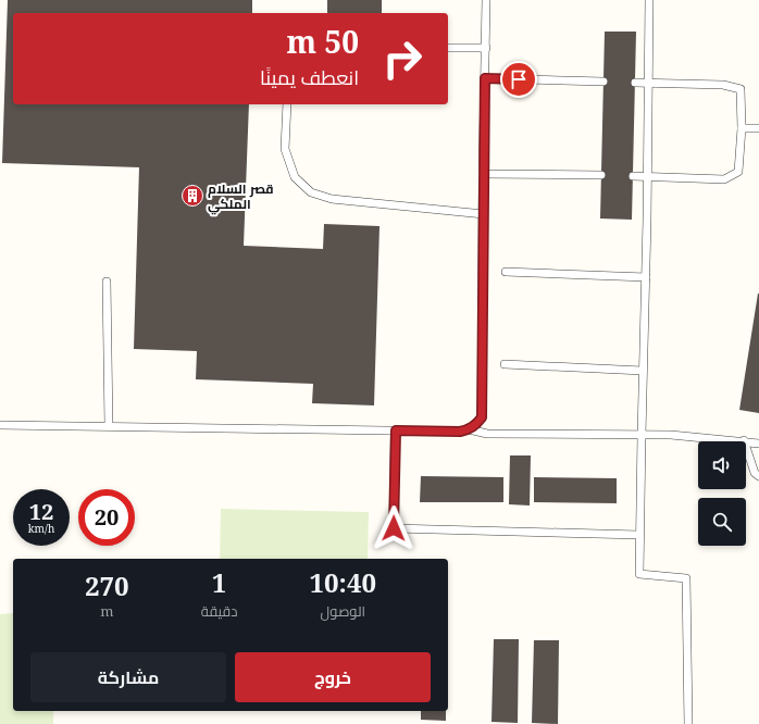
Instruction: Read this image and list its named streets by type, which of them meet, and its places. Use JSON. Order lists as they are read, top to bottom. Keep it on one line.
{"places":{"building":["قصر السلام الملكي"]},"page":{"turn":["50 m","انعطف يمينًا"],"speed":"12 km/h","limit":"20","eta":["10:40","الوصول","1","دقيقة","270","m"],"buttons":["خروج","مشاركة"]}}
